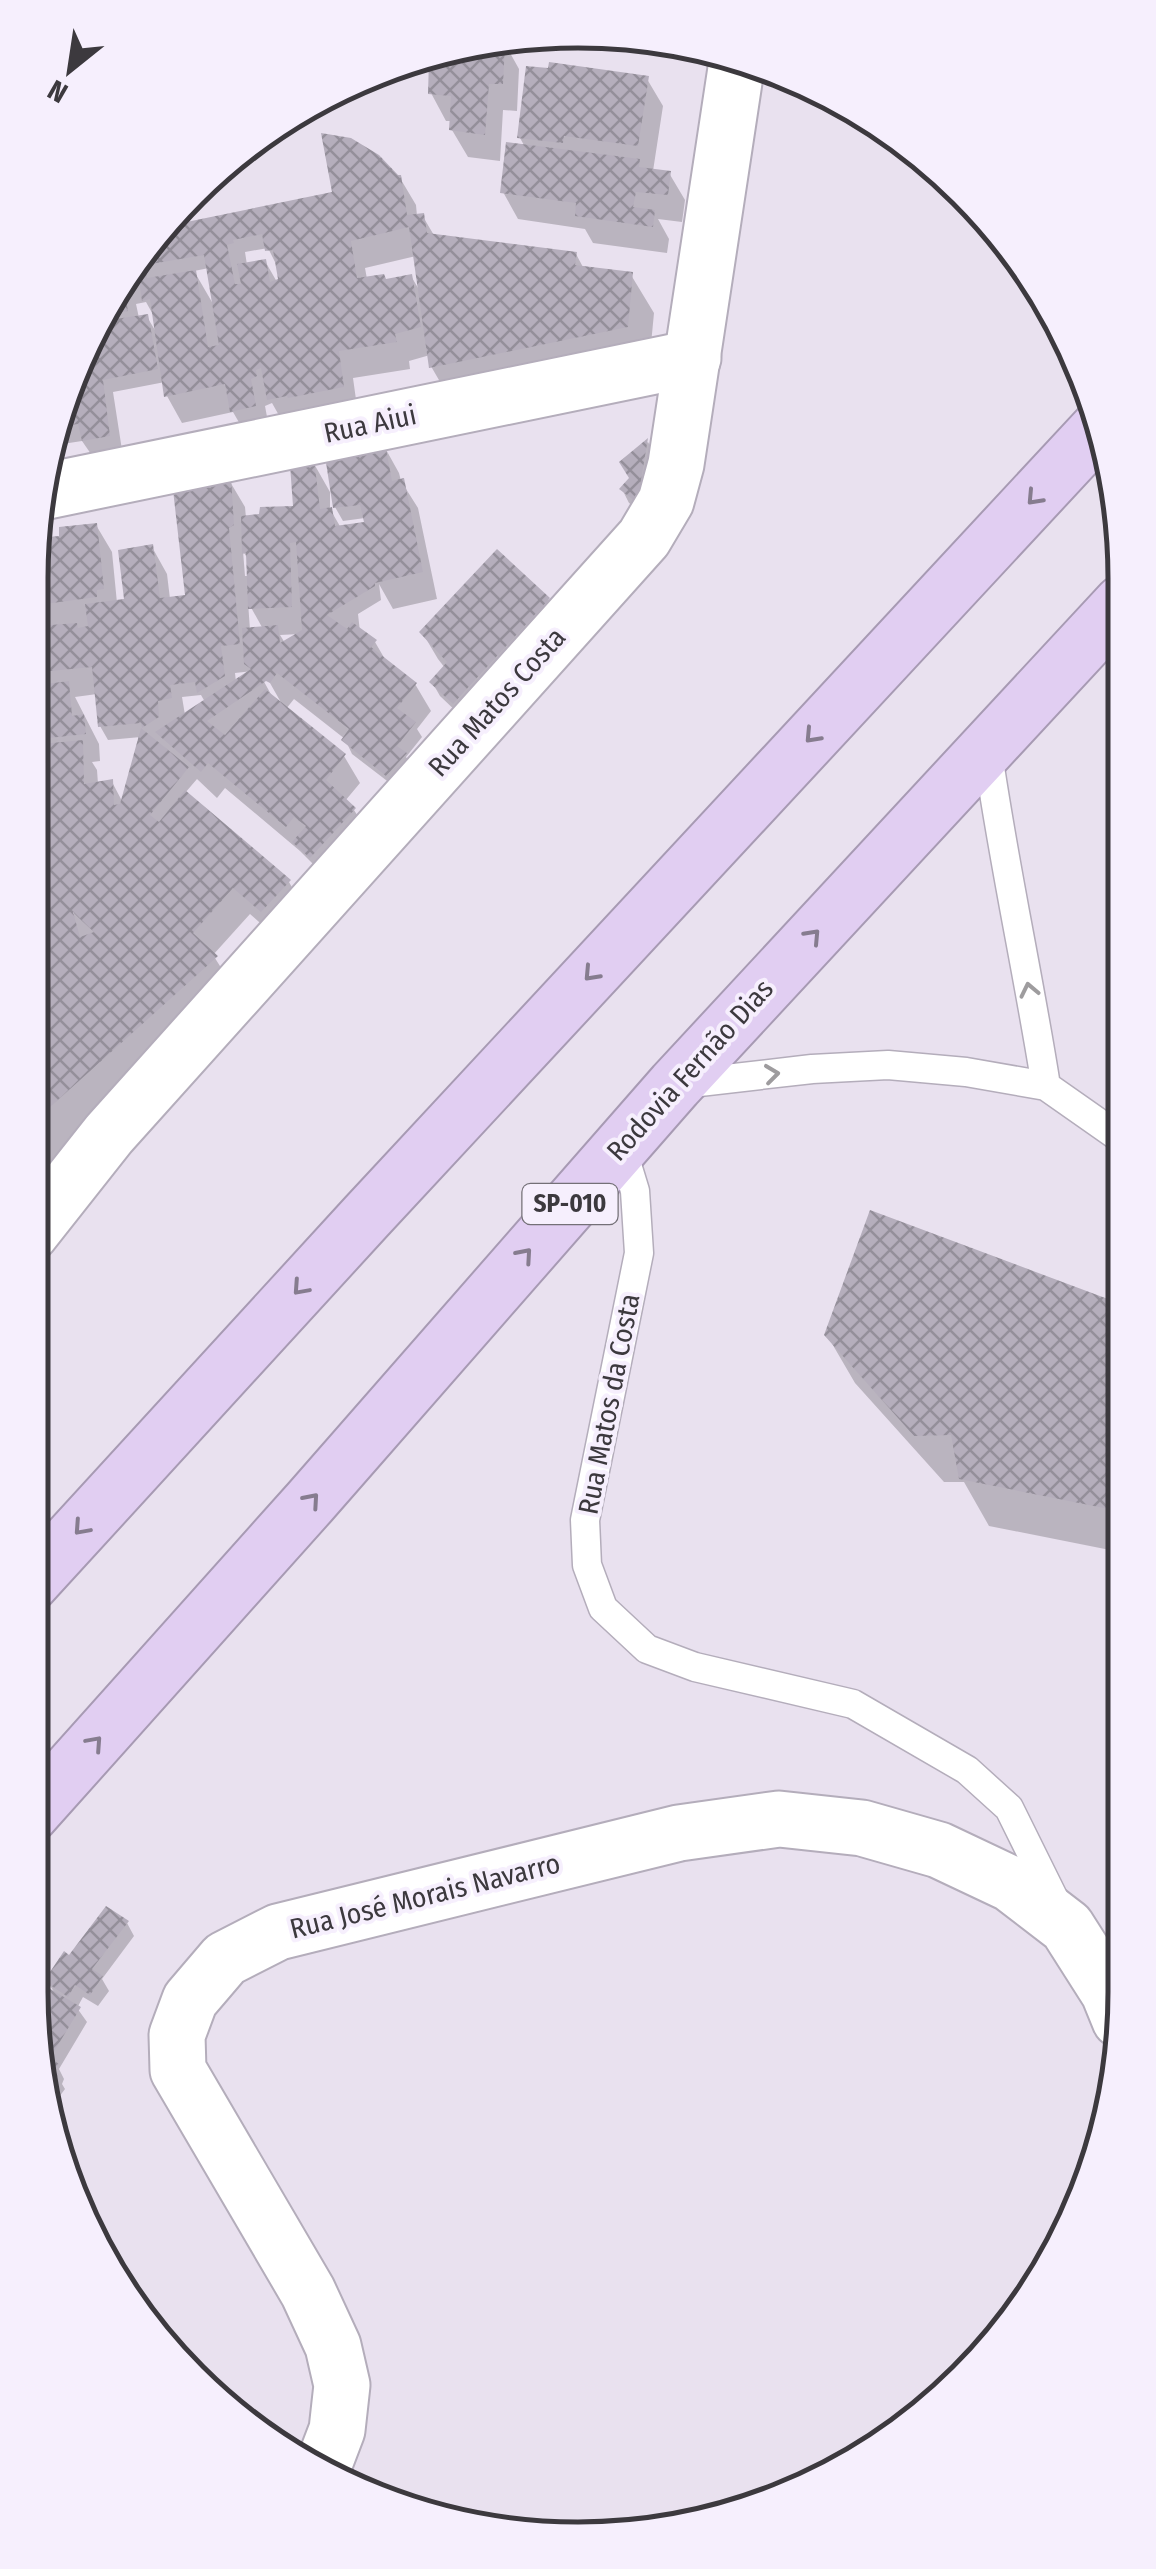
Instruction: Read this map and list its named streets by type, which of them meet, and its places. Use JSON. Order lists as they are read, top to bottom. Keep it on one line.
{"streets":{"highway":["Rodovia Fernão Dias","SP-010"],"street":["Rua Aiui","Rua Matos Costa","Rua José Morais Navarro"],"lane":["Rua Matos da Costa"]},"crossings":[["Rua Aiui","Rua Matos Costa"],["Rodovia Fernão Dias","Rua Matos da Costa"],["Rua Matos da Costa","Rua José Morais Navarro"]],"north":"bottom left"}
